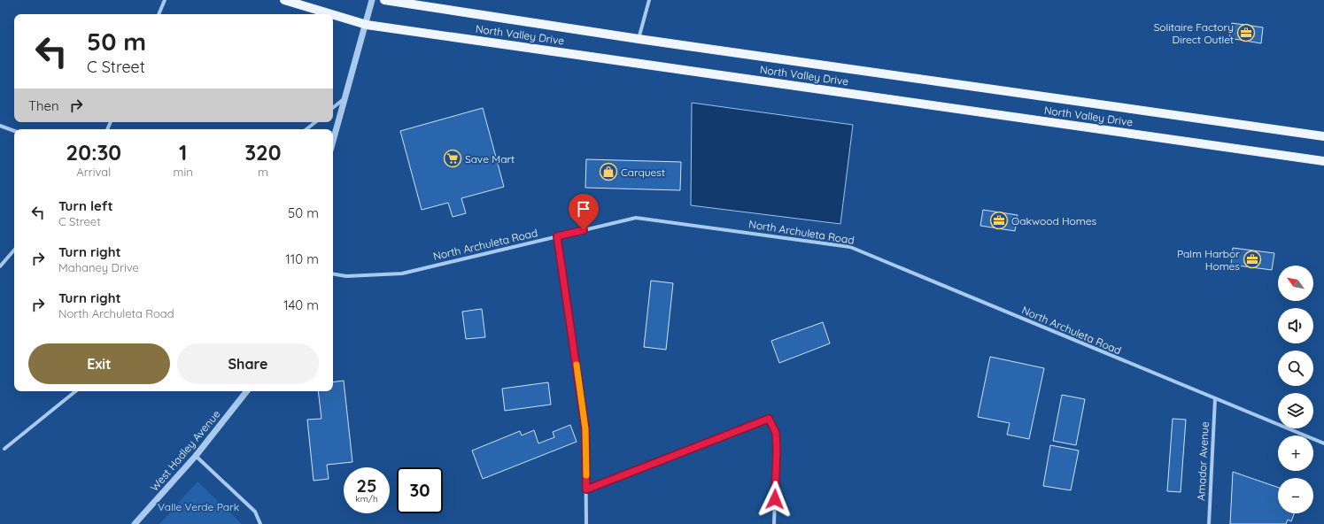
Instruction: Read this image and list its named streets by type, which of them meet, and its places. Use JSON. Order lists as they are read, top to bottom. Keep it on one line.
{"streets":{"main road":["North Valley Drive"],"street":["North Archuleta Road","West Hadley Avenue","Amador Avenue"]},"crossings":[["North Archuleta Road","Amador Avenue"]],"parks":["Valle Verde Park"],"places":{"office":["Solitaire Factory Direct Outlet","Oakwood Homes","Palm Harbor Homes"],"supermarket":["Save Mart"],"shop":["Carquest"]},"north":"top left","page":{"turn":["50 m","C Street"],"then":"Then","eta":["20:30","Arrival","1","min","320","m"],"list":[{"name":"Turn left","note":"C Street","value":"50 m"},{"name":"Turn right","note":"Mahaney Drive","value":"110 m"},{"name":"Turn right","note":"North Archuleta Road","value":"140 m"}],"map_buttons":["+","−"],"buttons":["Exit","Share"],"speed":"25 km/h","limit":"30"}}
